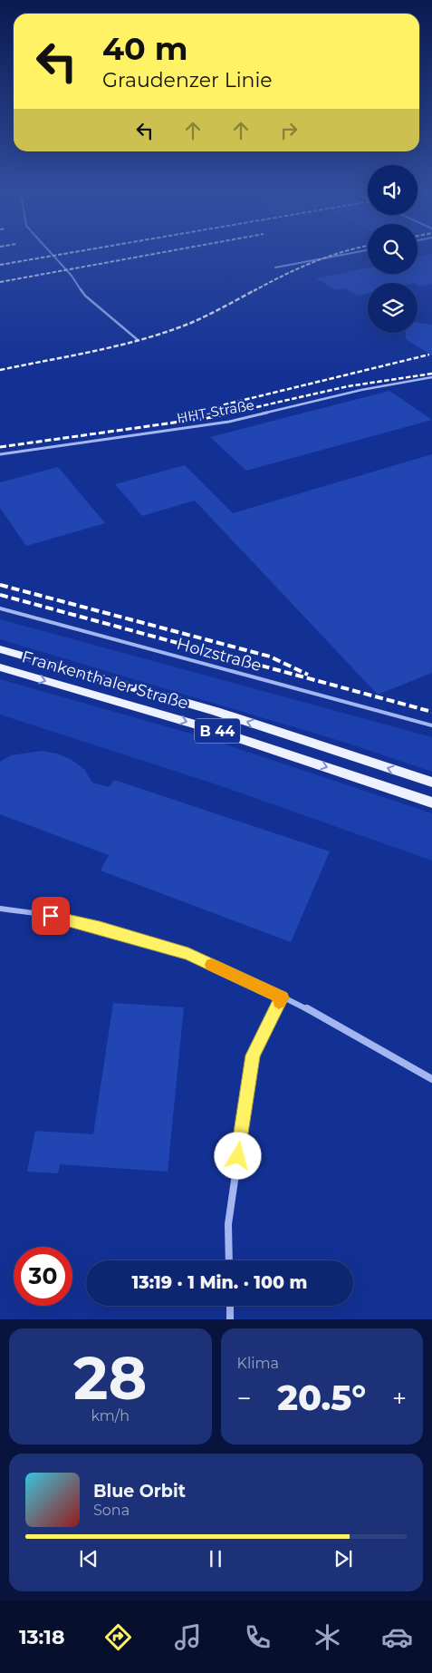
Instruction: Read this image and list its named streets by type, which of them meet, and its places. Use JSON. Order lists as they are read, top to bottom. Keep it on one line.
{"streets":{"main road":["Frankenthaler Straße","B 44"],"lane":["HHT-Straße","Holzstraße"]},"page":{"turn":["40 m","Graudenzer Linie"],"limit":"30","trip":"13:19 · 1 Min. · 100 m","tile":[["28","km/h"],"Klima"],"heat":["−","20.5°","+"],"song":["Blue Orbit","Sona"],"tabs":"13:18"}}
